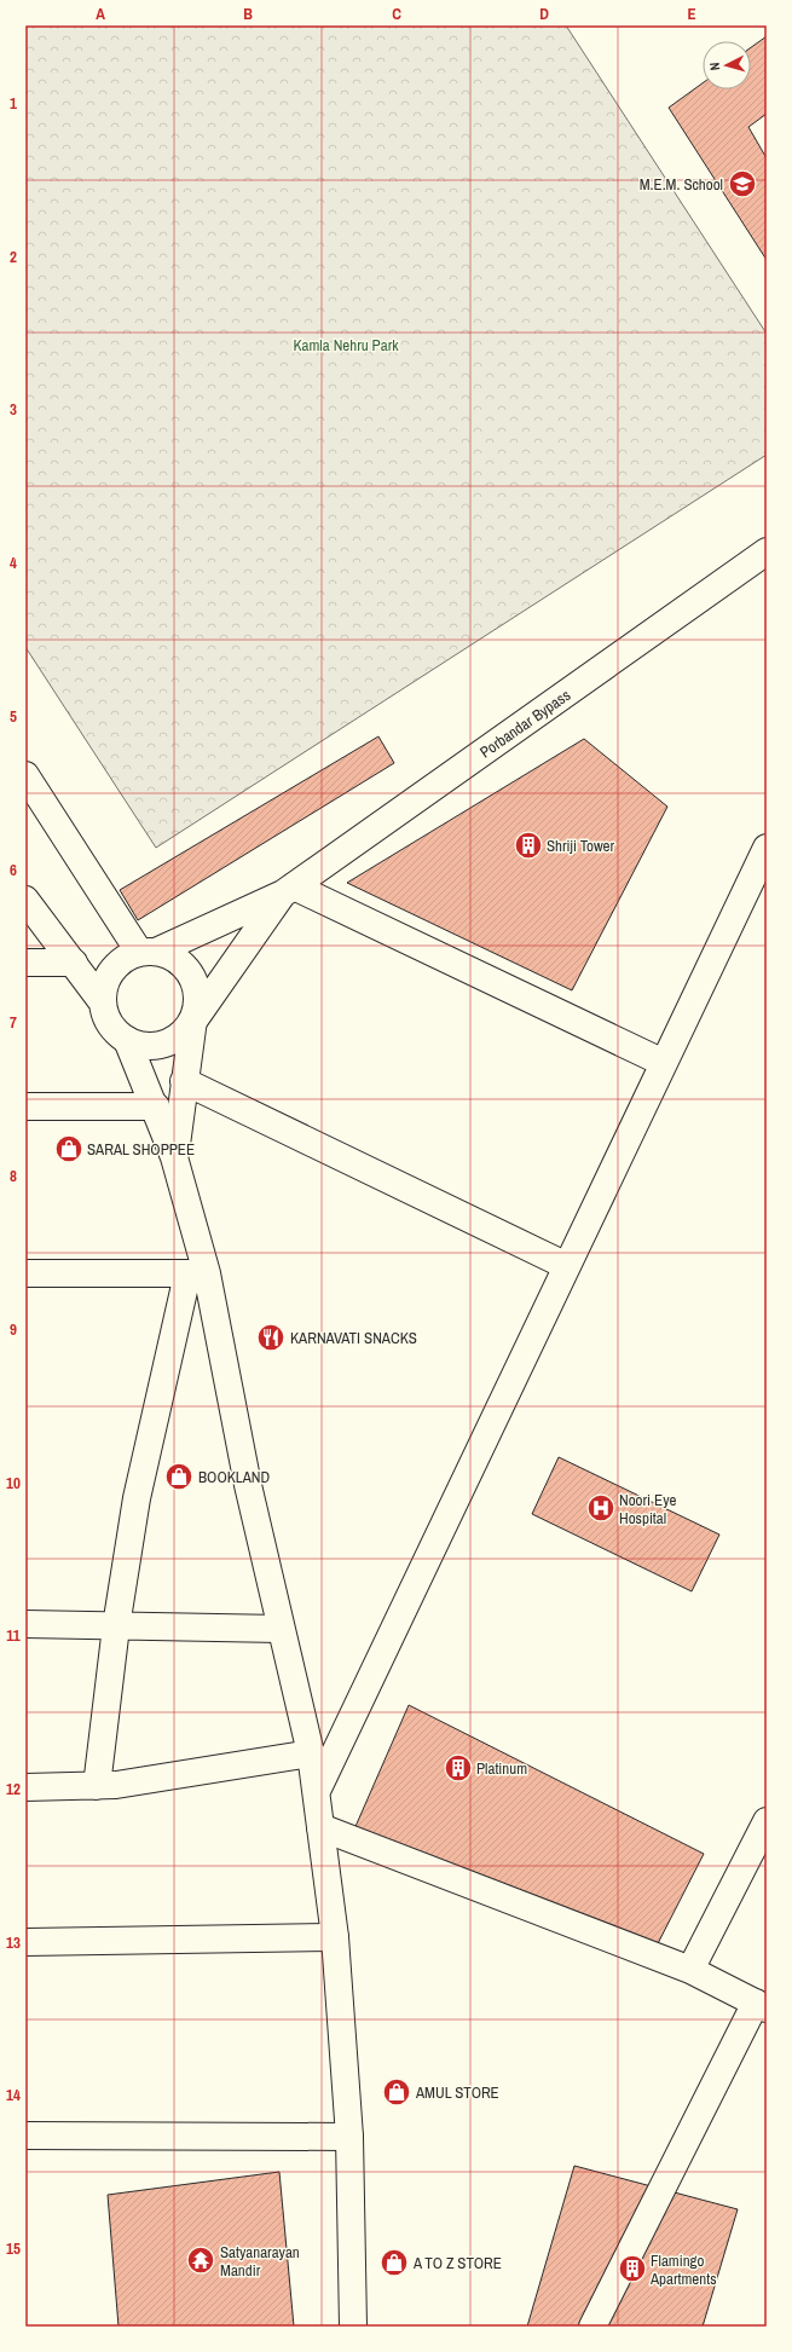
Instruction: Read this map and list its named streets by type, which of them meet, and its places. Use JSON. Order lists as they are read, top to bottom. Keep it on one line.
{"streets":{"street":["Porbandar Bypass"]},"parks":["Kamla Nehru Park"],"places":{"school or university":["M.E.M. School"],"building":["Shriji Tower","Platinum","Flamingo Apartments"],"shop":["SARAL SHOPPEE","BOOKLAND","AMUL STORE","A TO Z STORE"],"restaurant":["KARNAVATI SNACKS"],"hospital":["Noori Eye Hospital"],"temple":["Satyanarayan Mandir"]},"north":"left","grid":{"columns":["A","B","C","D","E"],"rows":["1","2","3","4","5","6","7","8","9","10","11","12","13","14","15"]}}
